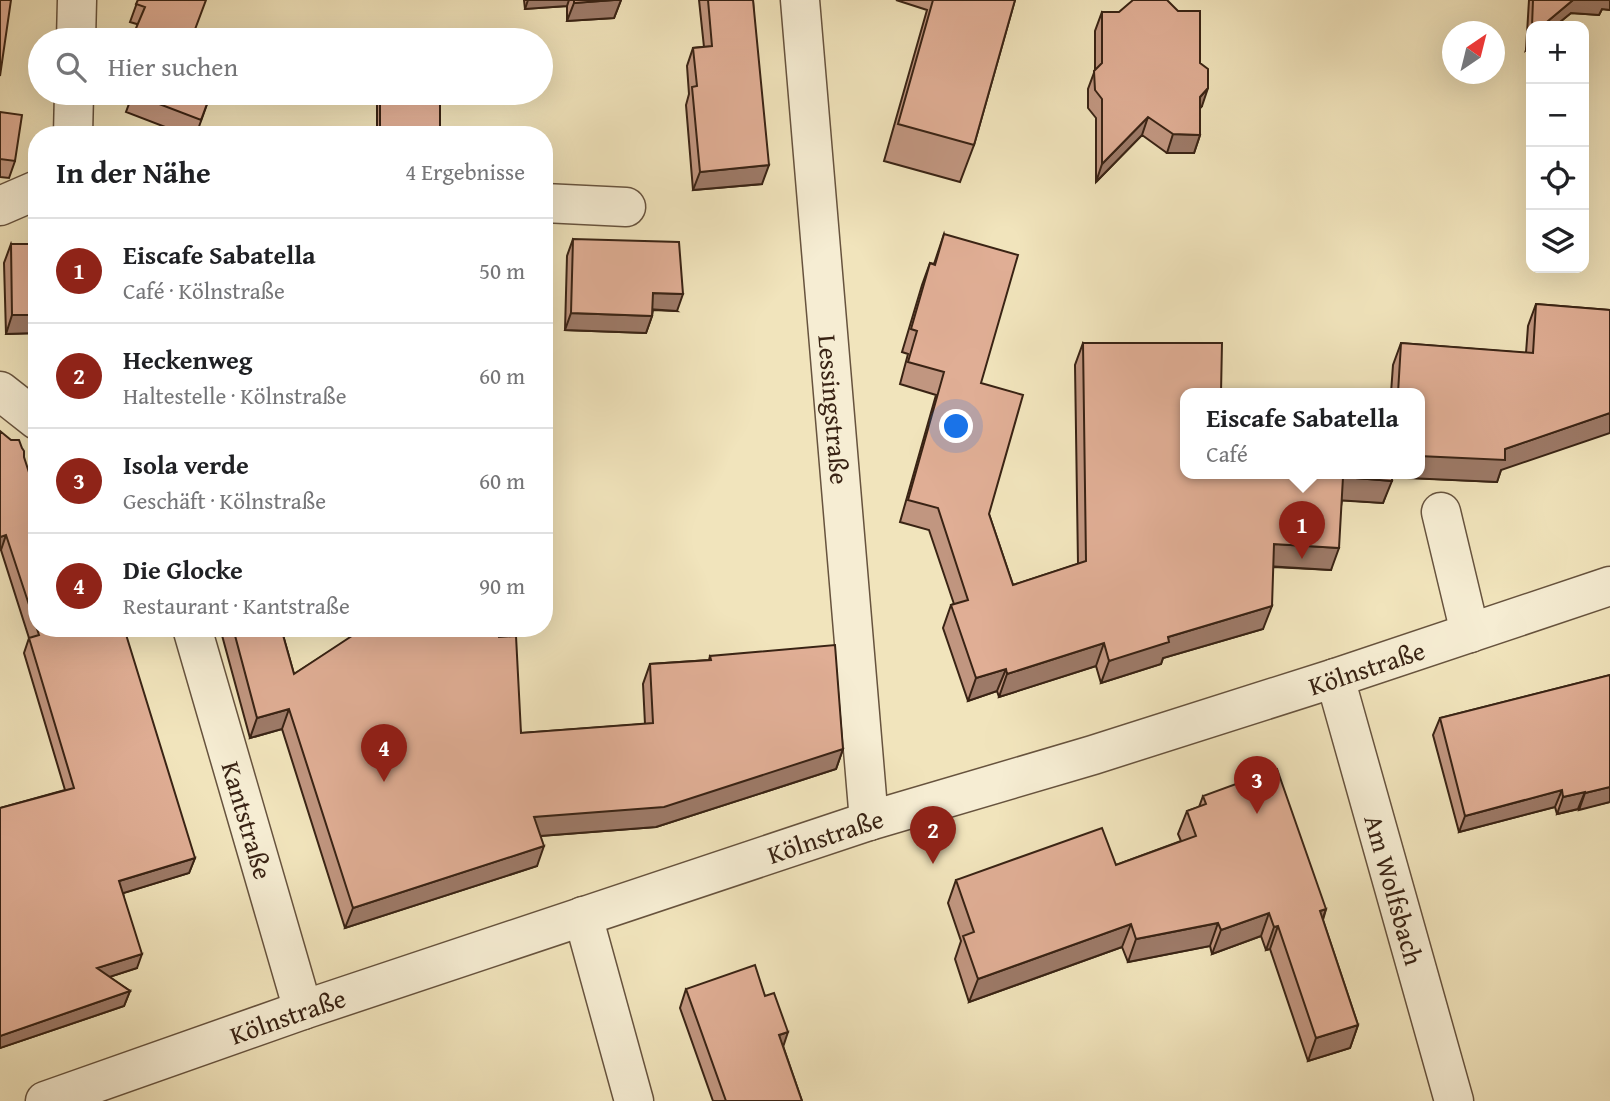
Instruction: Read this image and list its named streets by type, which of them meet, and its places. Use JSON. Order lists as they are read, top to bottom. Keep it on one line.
{"streets":{"street":["Lessingstraße","Kölnstraße","Kantstraße","Am Wolfsbach"]},"crossings":[["Lessingstraße","Kölnstraße"],["Kölnstraße","Kantstraße"],["Kölnstraße","Am Wolfsbach"]],"north":"top right","page":{"map_buttons":["+","−"],"search":"Hier suchen","heading":["In der Nähe","4 Ergebnisse"],"list":[{"mark":"1","name":"Eiscafe Sabatella","note":"Café · Kölnstraße","value":"50 m"},{"mark":"2","name":"Heckenweg","note":"Haltestelle · Kölnstraße","value":"60 m"},{"mark":"3","name":"Isola verde","note":"Geschäft · Kölnstraße","value":"60 m"},{"mark":"4","name":"Die Glocke","note":"Restaurant · Kantstraße","value":"90 m"}],"popup":["Eiscafe Sabatella","Café"],"pins":["1","4","3","2"]}}
